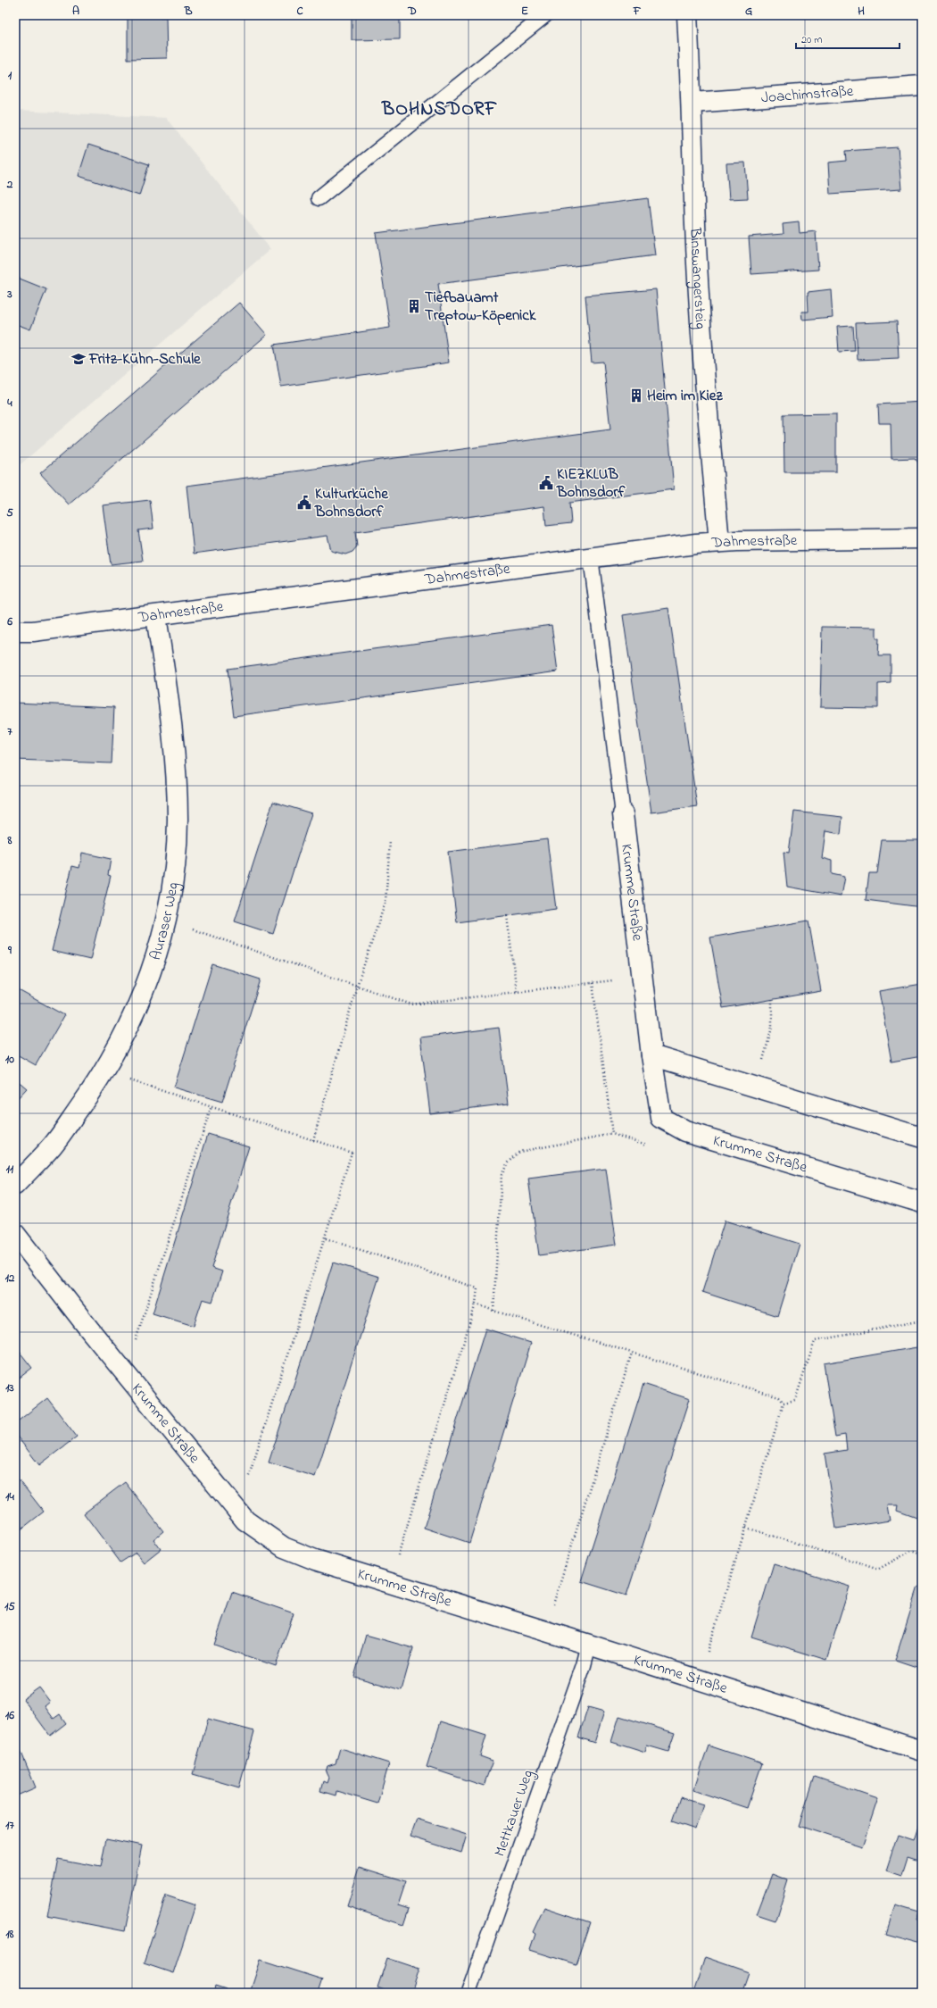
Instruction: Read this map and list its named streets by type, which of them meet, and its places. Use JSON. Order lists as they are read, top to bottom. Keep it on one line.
{"streets":{"street":["Joachimstraße","Binswangersteig","Dahmestraße","Krumme Straße","Auraser Weg"],"lane":["Mettkauer Weg"]},"crossings":[["Joachimstraße","Binswangersteig"],["Binswangersteig","Dahmestraße"],["Dahmestraße","Auraser Weg"],["Krumme Straße","Mettkauer Weg"]],"districts":["BOHNSDORF"],"places":{"building":["Tiefbauamt Treptow-Köpenick","Heim im Kiez"],"school or university":["Fritz-Kühn-Schule"],"public building":["KIEZKLUB Bohnsdorf","Kulturküche Bohnsdorf"]},"scale_bar":"20 m","grid":{"columns":["A","B","C","D","E","F","G","H"],"rows":["1","2","3","4","5","6","7","8","9","10","11","12","13","14","15","16","17","18"]}}
